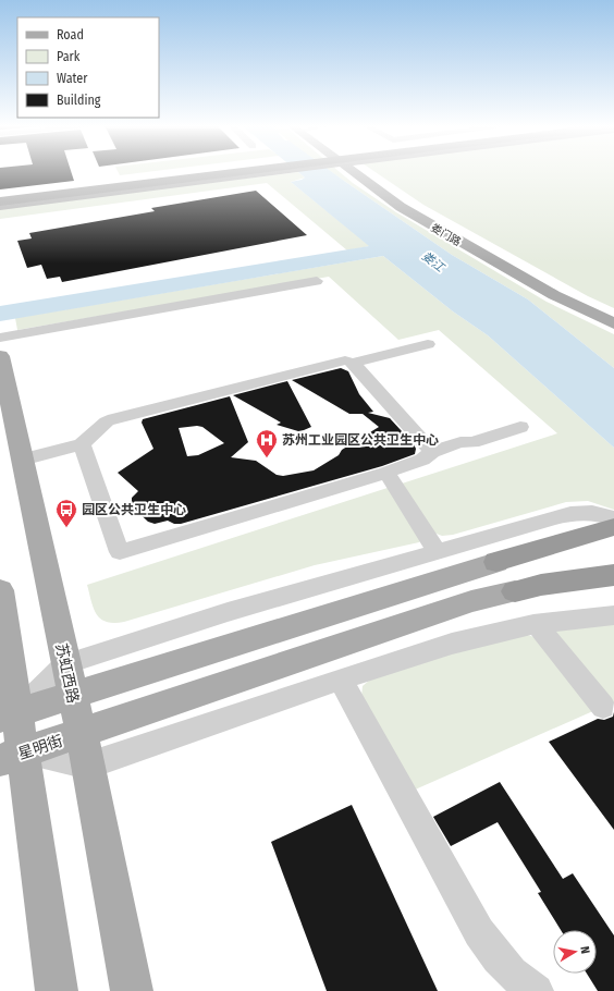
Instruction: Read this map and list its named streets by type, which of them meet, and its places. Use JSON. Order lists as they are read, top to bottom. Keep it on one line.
{"streets":{"main road":["娄门路","苏虹西路","星明街"]},"crossings":[["苏虹西路","星明街"]],"water":["娄江"],"places":{"hospital":["苏州工业园区公共卫生中心"],"bus stop":["园区公共卫生中心"]},"legend":["Road","Park","Water","Building"],"north":"right"}
